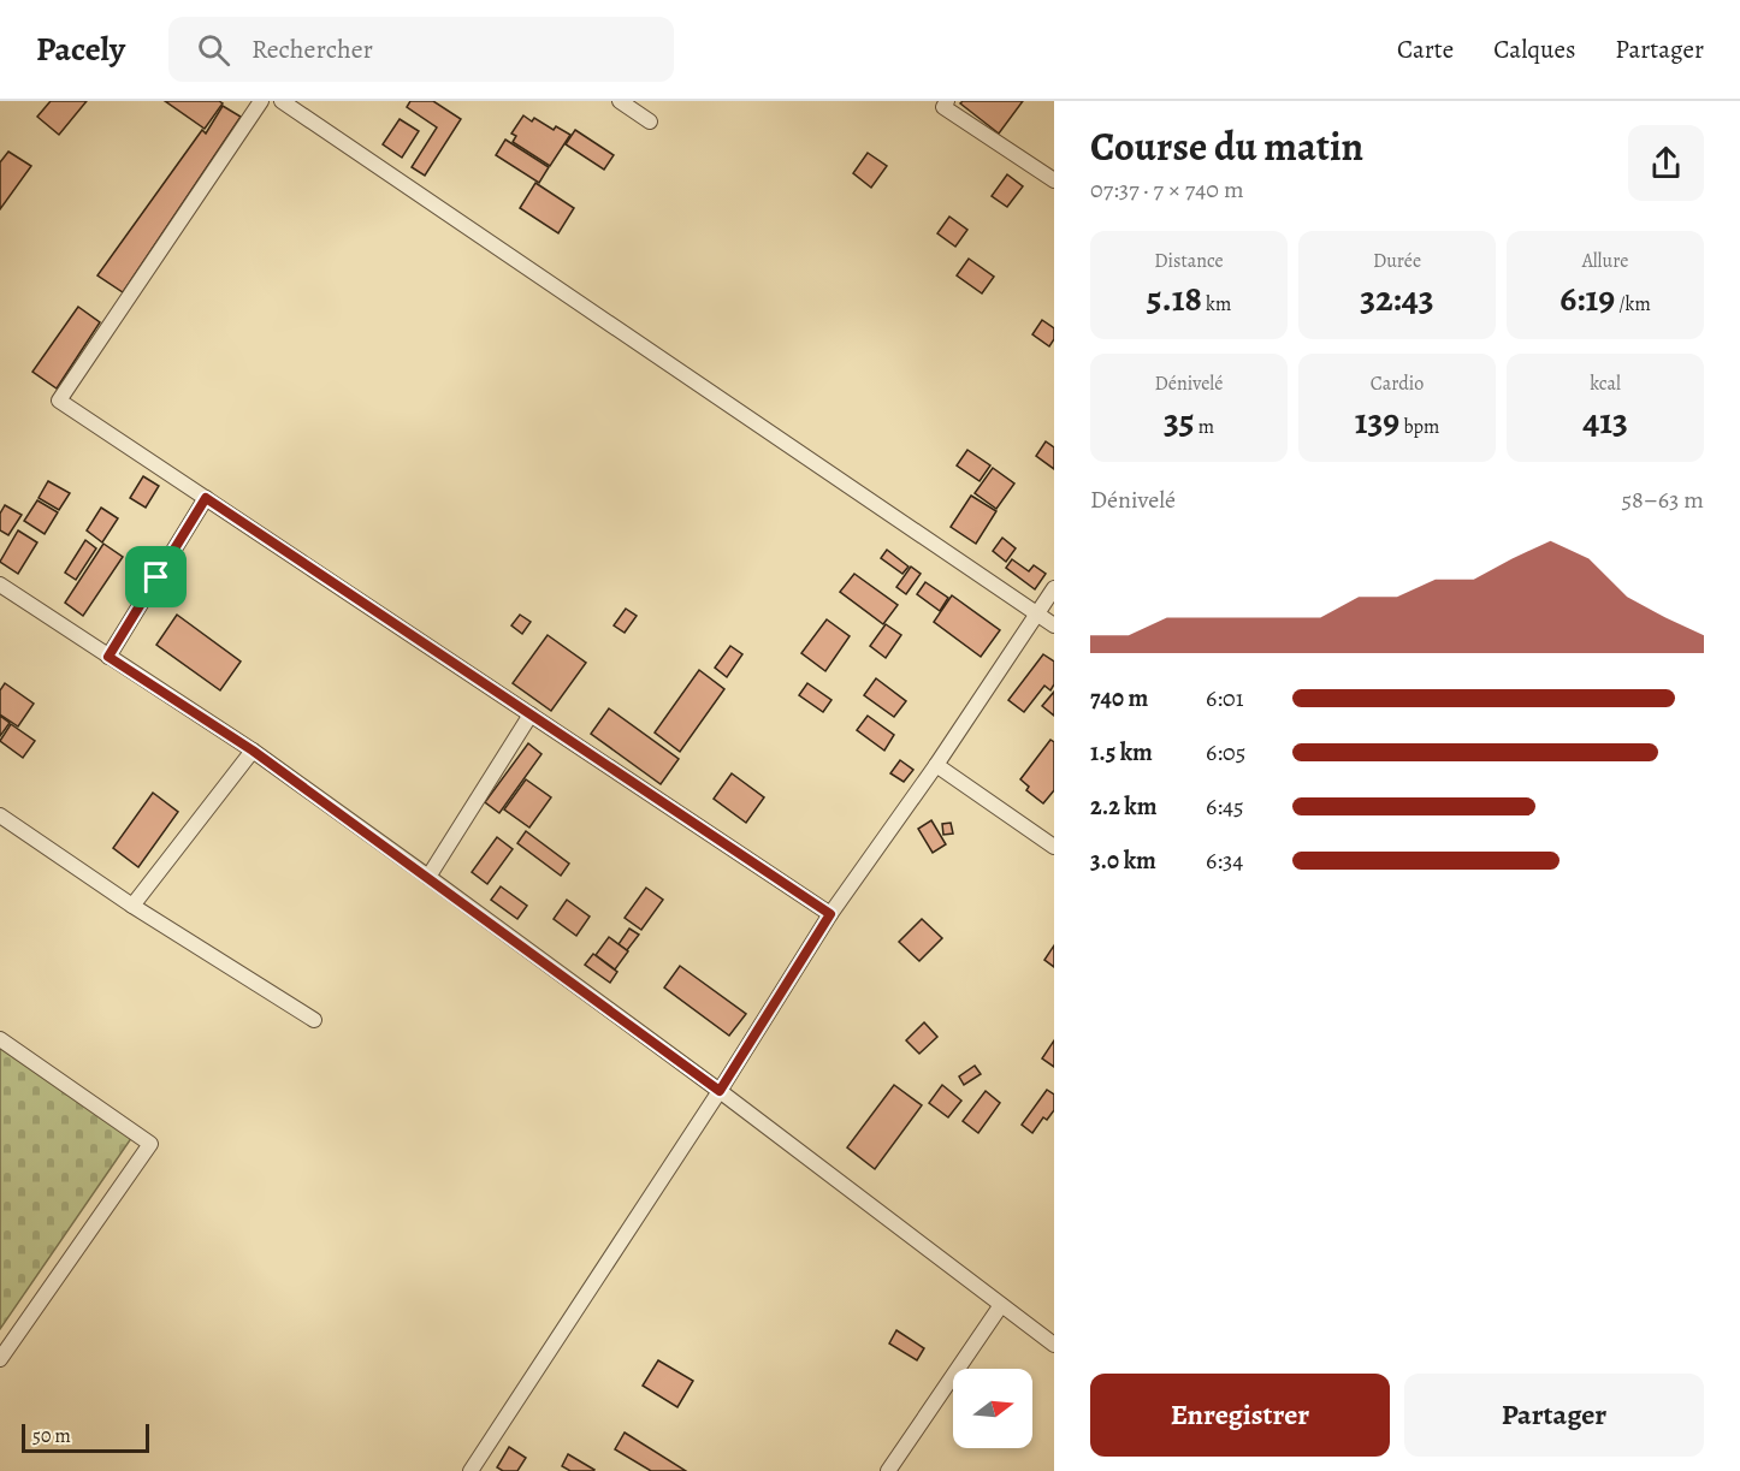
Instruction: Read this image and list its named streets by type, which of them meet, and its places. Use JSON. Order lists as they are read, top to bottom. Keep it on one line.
{"scale_bar":"50 m","north":"right","page":{"header":"Pacely","search":"Rechercher","nav":["Carte","Calques","Partager"],"heading":["Course du matin","07:37 · 7 × 740 m"],"stats":[["Distance","5.18 km"],["Durée","32:43"],["Allure","6:19 /km"],["Dénivelé","35 m"],["Cardio","139 bpm"],["kcal","413"]],"chart":["Dénivelé","58–63 m"],"list":[{"name":"740 m","note":"6:01"},{"name":"1.5 km","note":"6:05"},{"name":"2.2 km","note":"6:45"},{"name":"3.0 km","note":"6:34"}],"buttons":["Enregistrer","Partager"],"scale":"50 m"}}
